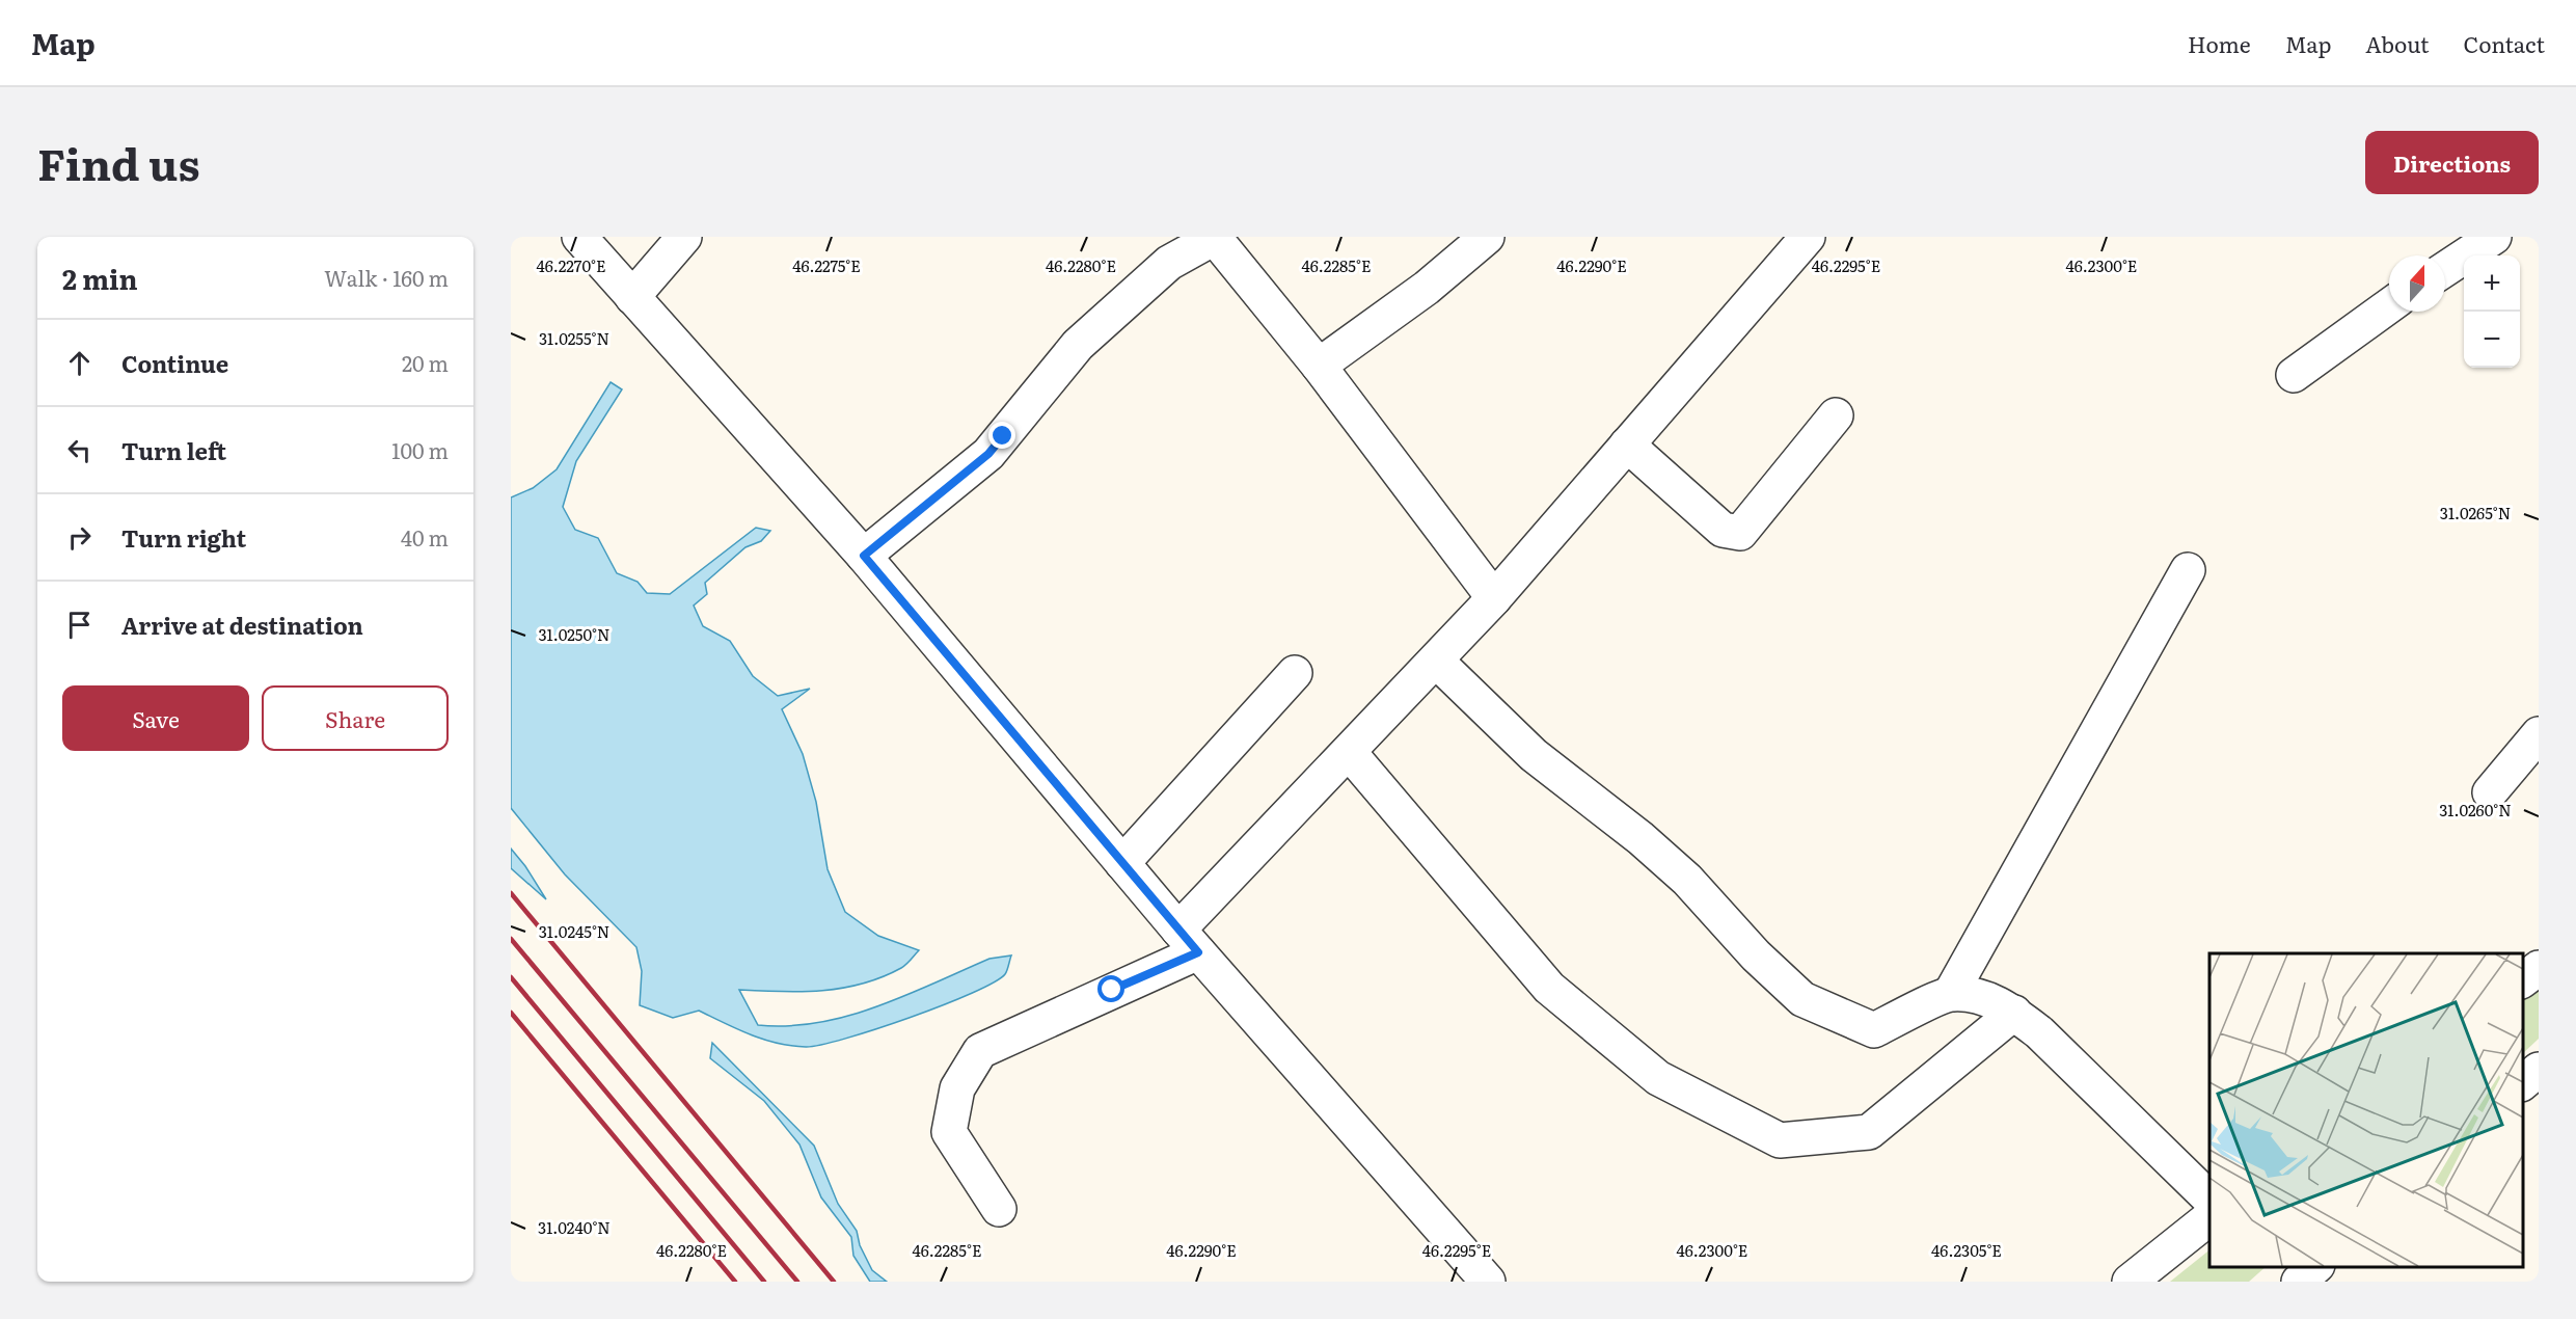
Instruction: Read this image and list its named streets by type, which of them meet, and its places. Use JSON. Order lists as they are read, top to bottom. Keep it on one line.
{"north":"top","page":{"header":"Map","nav":["Home","Map","About","Contact"],"title":"Find us","buttons":["Directions",["Save","Share"]],"heading":["2 min","Walk · 160 m"],"map_buttons":["+","−"],"list":[["Continue","20 m"],["Turn left","100 m"],["Turn right","40 m"],"Arrive at destination"]},"coordinates":["46.2270°E","46.2275°E","46.2280°E","46.2285°E","46.2290°E","46.2295°E","46.2300°E","31.0255°N","31.0265°N","31.0250°N","31.0260°N","31.0245°N","31.0240°N","46.2305°E"]}
